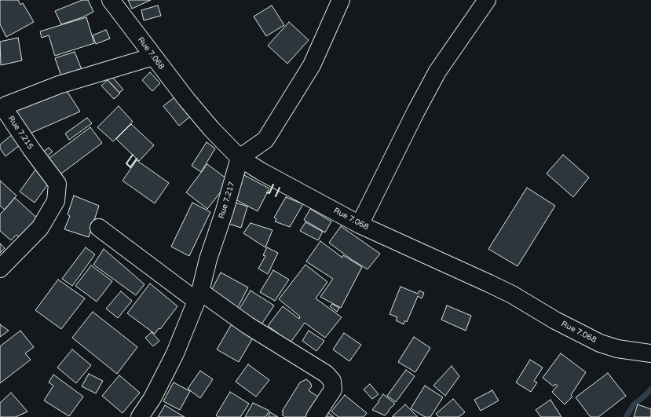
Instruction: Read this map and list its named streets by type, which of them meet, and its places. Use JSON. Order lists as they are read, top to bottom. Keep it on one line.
{"streets":{"street":["Rue 7.068","Rue 7.215","Rue 7.217"]},"crossings":[["Rue 7.068","Rue 7.215"],["Rue 7.068","Rue 7.217"]]}
